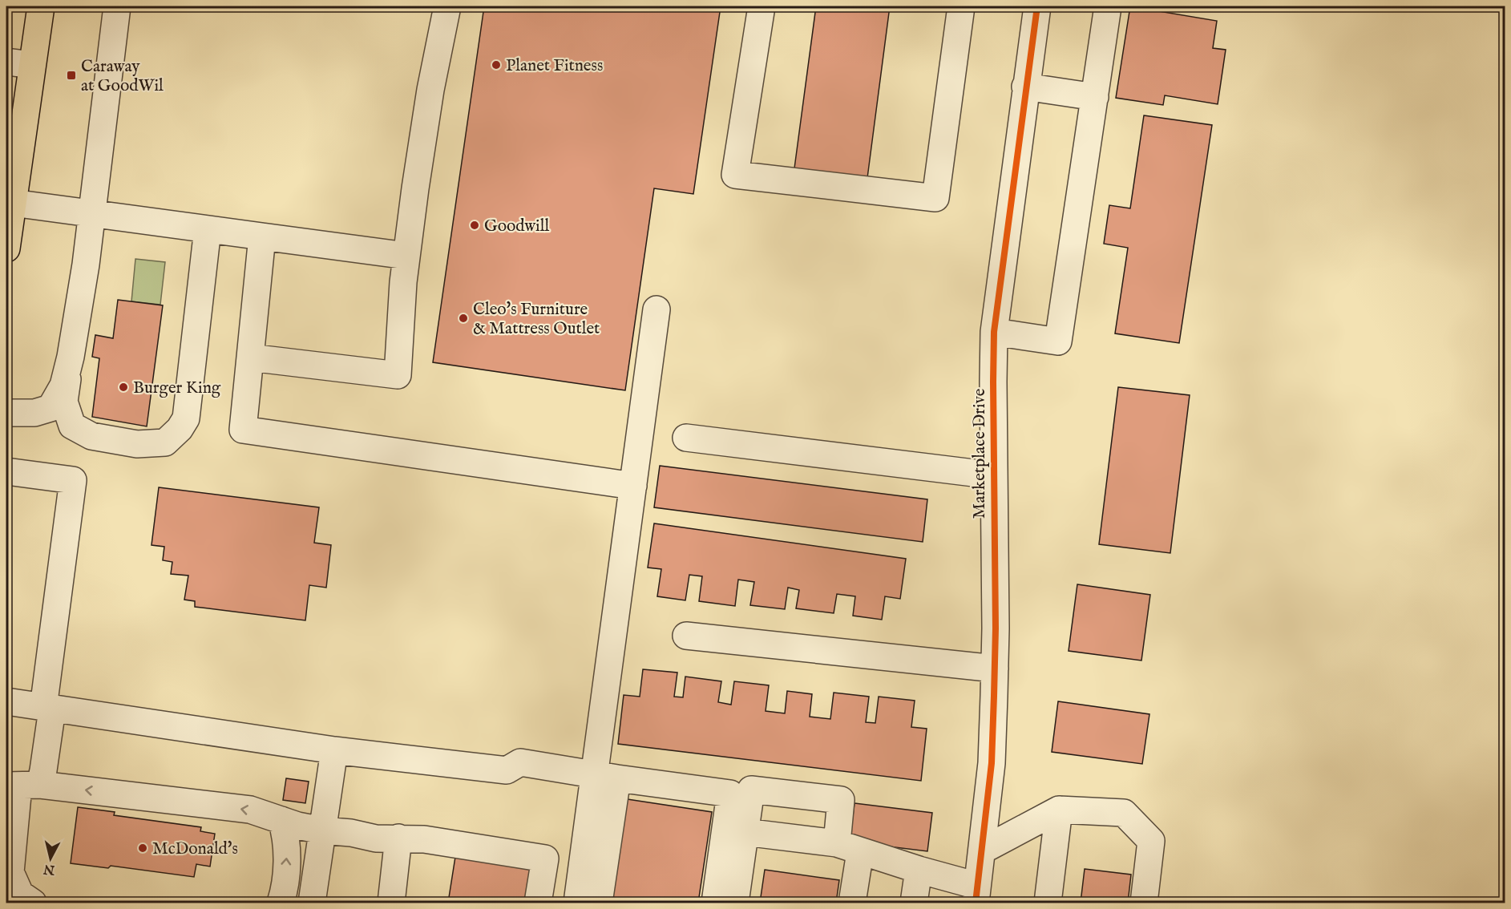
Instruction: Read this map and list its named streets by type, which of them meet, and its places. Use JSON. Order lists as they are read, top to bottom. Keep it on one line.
{"streets":{"street":["Marketplace Drive"]},"places":{"other":["Planet Fitness","Goodwill","Cleo's Furniture & Mattress Outlet","Burger King","McDonald's"],"transit":["Caraway at GoodWil"]},"north":"bottom"}
